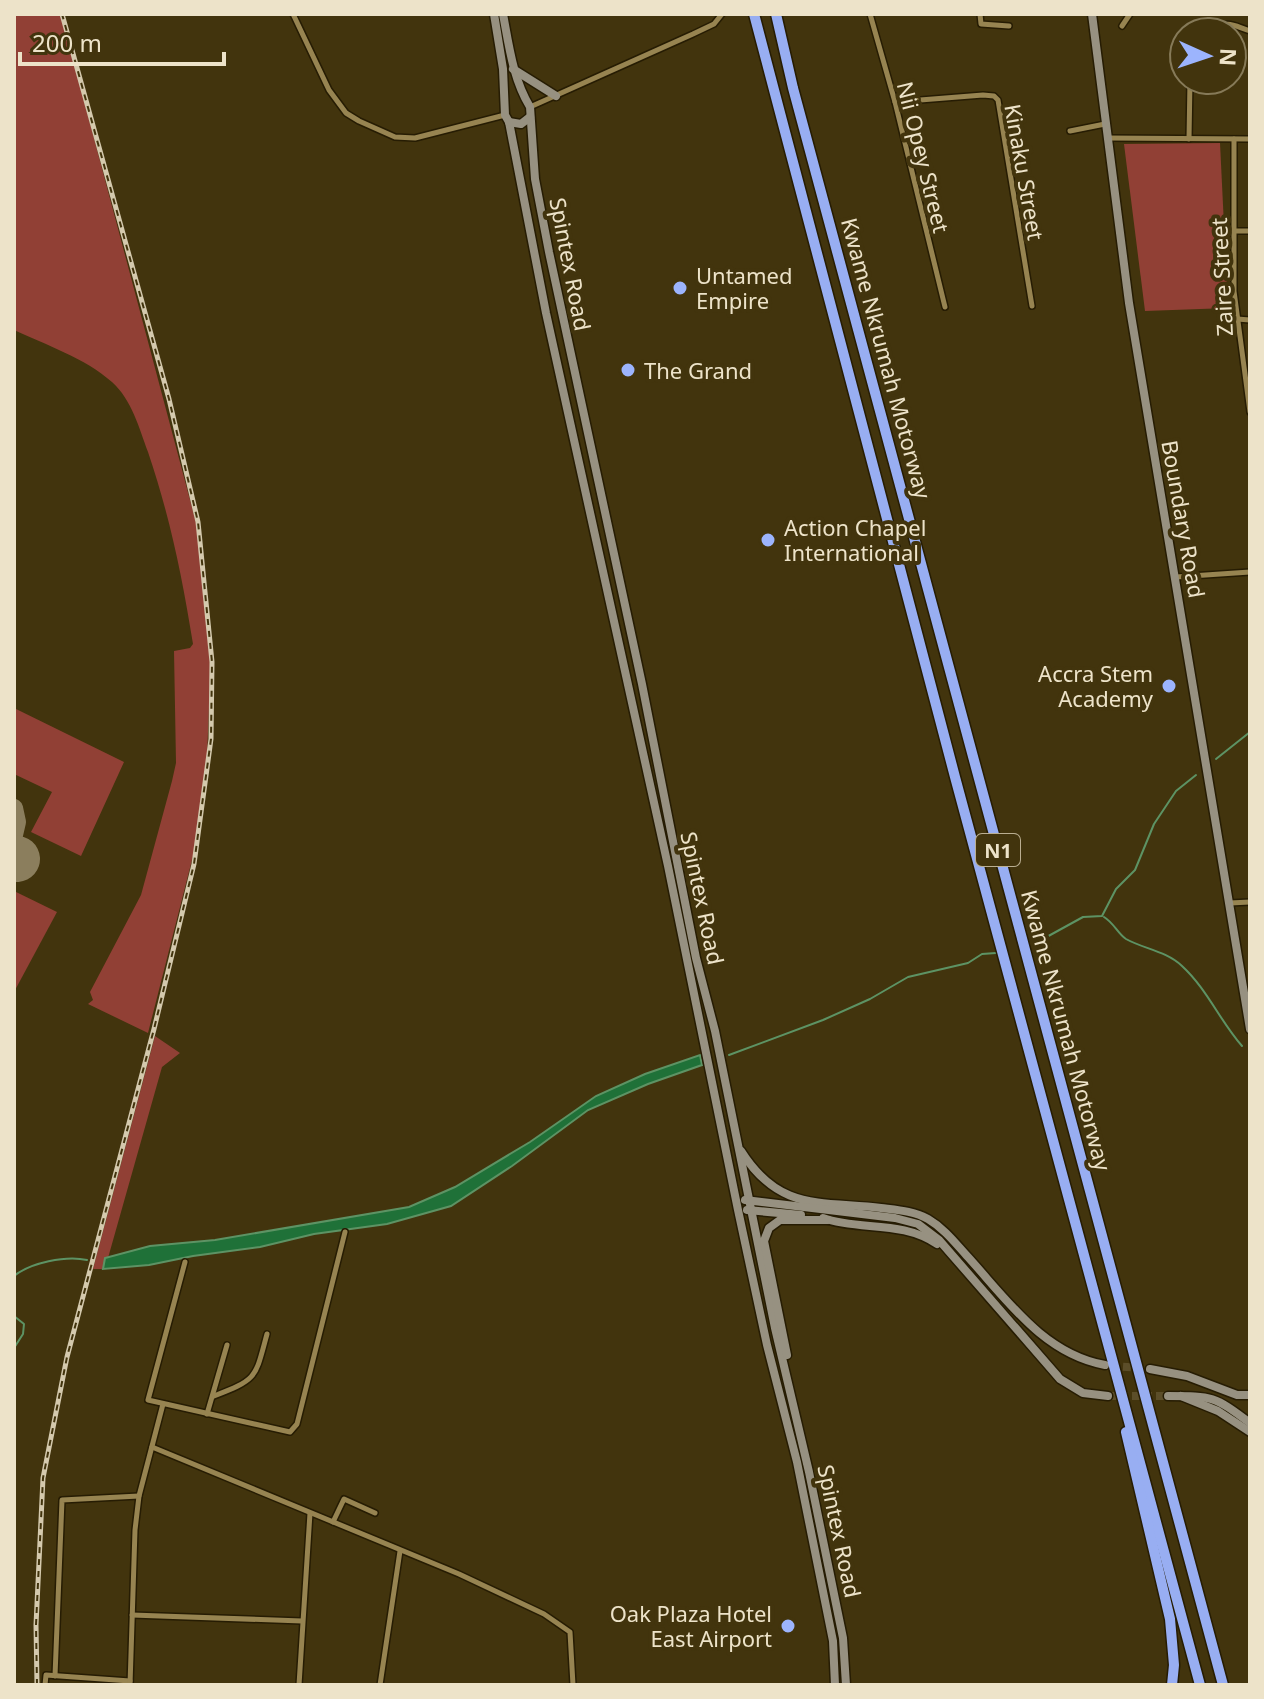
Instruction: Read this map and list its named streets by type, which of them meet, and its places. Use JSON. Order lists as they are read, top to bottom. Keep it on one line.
{"streets":{"highway":["Kwame Nkrumah Motorway","N1"],"main road":["Spintex Road","Boundary Road"],"street":["Nii Opey Street","Kinaku Street","Zaire Street"]},"crossings":[["Nii Opey Street","Kinaku Street"]],"places":["Untamed Empire","The Grand","Action Chapel International","Accra Stem Academy","Oak Plaza Hotel East Airport"],"scale_bar":"200 m","north":"right"}
